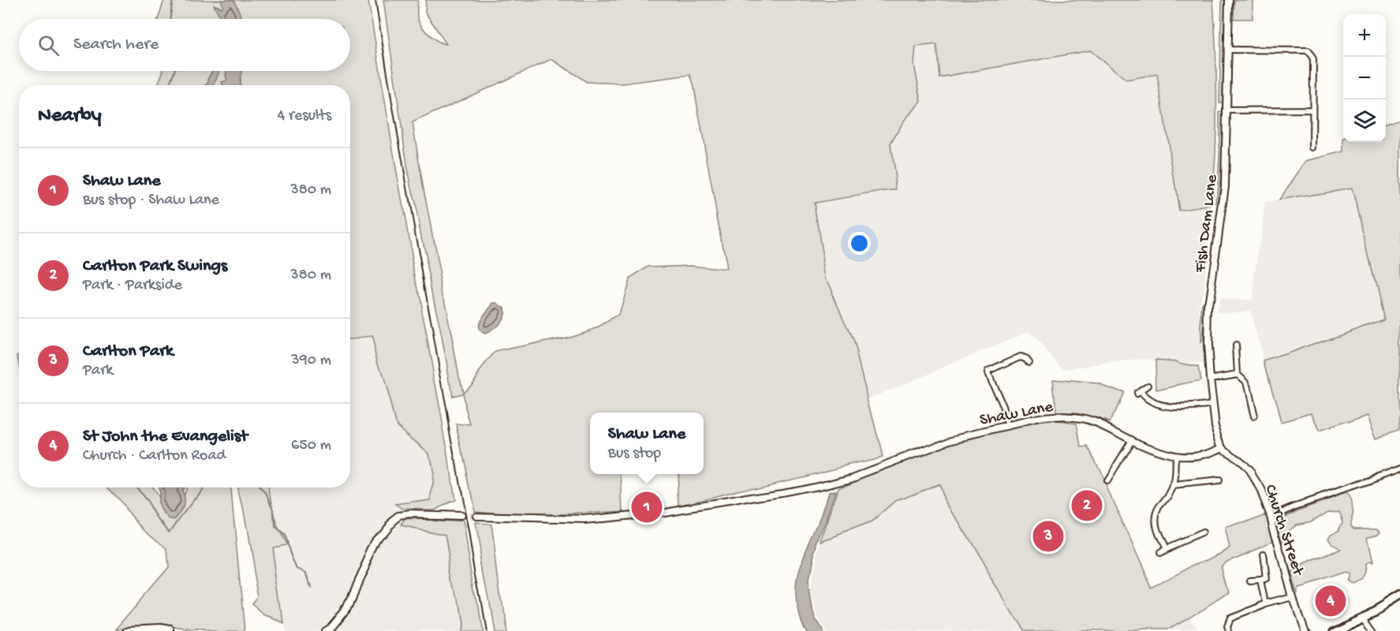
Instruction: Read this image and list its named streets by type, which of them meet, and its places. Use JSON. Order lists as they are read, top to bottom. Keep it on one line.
{"streets":{"street":["Fish Dam Lane","Shaw Lane","Church Street"]},"crossings":[["Fish Dam Lane","Shaw Lane"],["Fish Dam Lane","Church Street"],["Shaw Lane","Church Street"]],"page":{"map_buttons":["+","−"],"search":"Search here","heading":["Nearby","4 results"],"list":[{"mark":"1","name":"Shaw Lane","note":"Bus stop · Shaw Lane","value":"380 m"},{"mark":"2","name":"Carlton Park Swings","note":"Park · Parkside","value":"380 m"},{"mark":"3","name":"Carlton Park","note":"Park","value":"390 m"},{"mark":"4","name":"St John the Evangelist","note":"Church · Carlton Road","value":"650 m"}],"popup":["Shaw Lane","Bus stop"],"pins":["2","1","3","4"]}}
